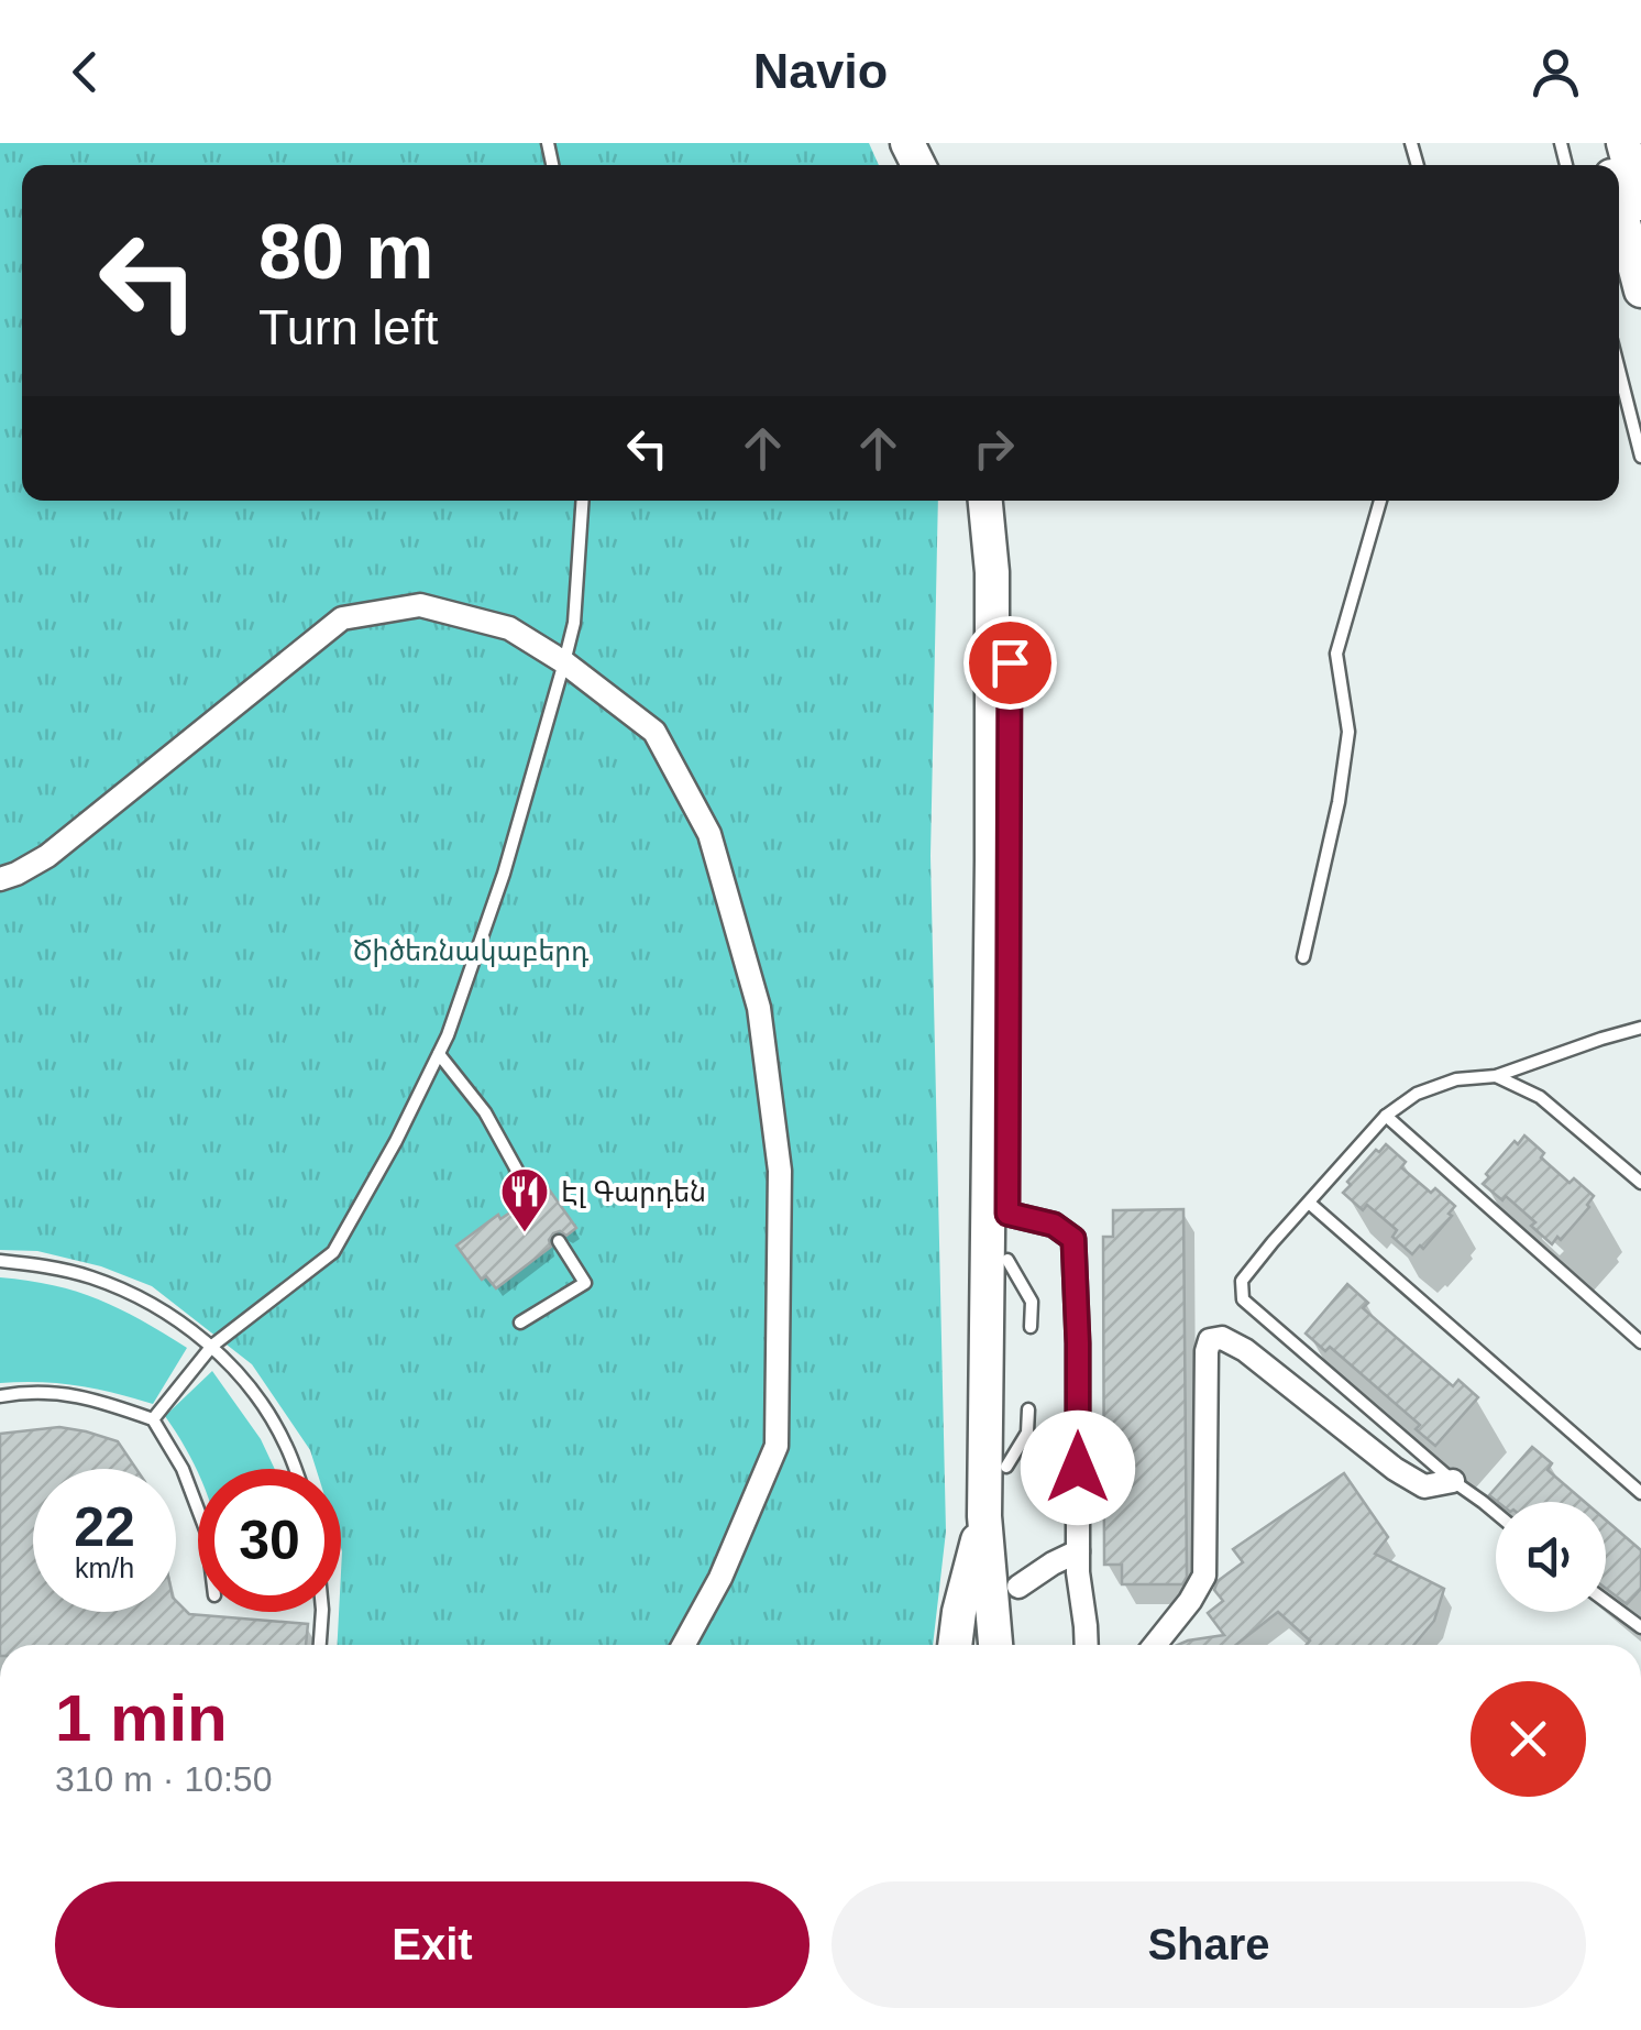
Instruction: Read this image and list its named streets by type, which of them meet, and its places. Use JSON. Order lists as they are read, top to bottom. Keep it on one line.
{"parks":["Ծիծեռնակաբերդ"],"places":{"restaurant":["Էլ Գարդեն"]},"page":{"header":"Navio","turn":["80 m","Turn left"],"speed":"22 km/h","limit":"30","heading":["1 min","310 m · 10:50"],"buttons":["Exit","Share"]}}
